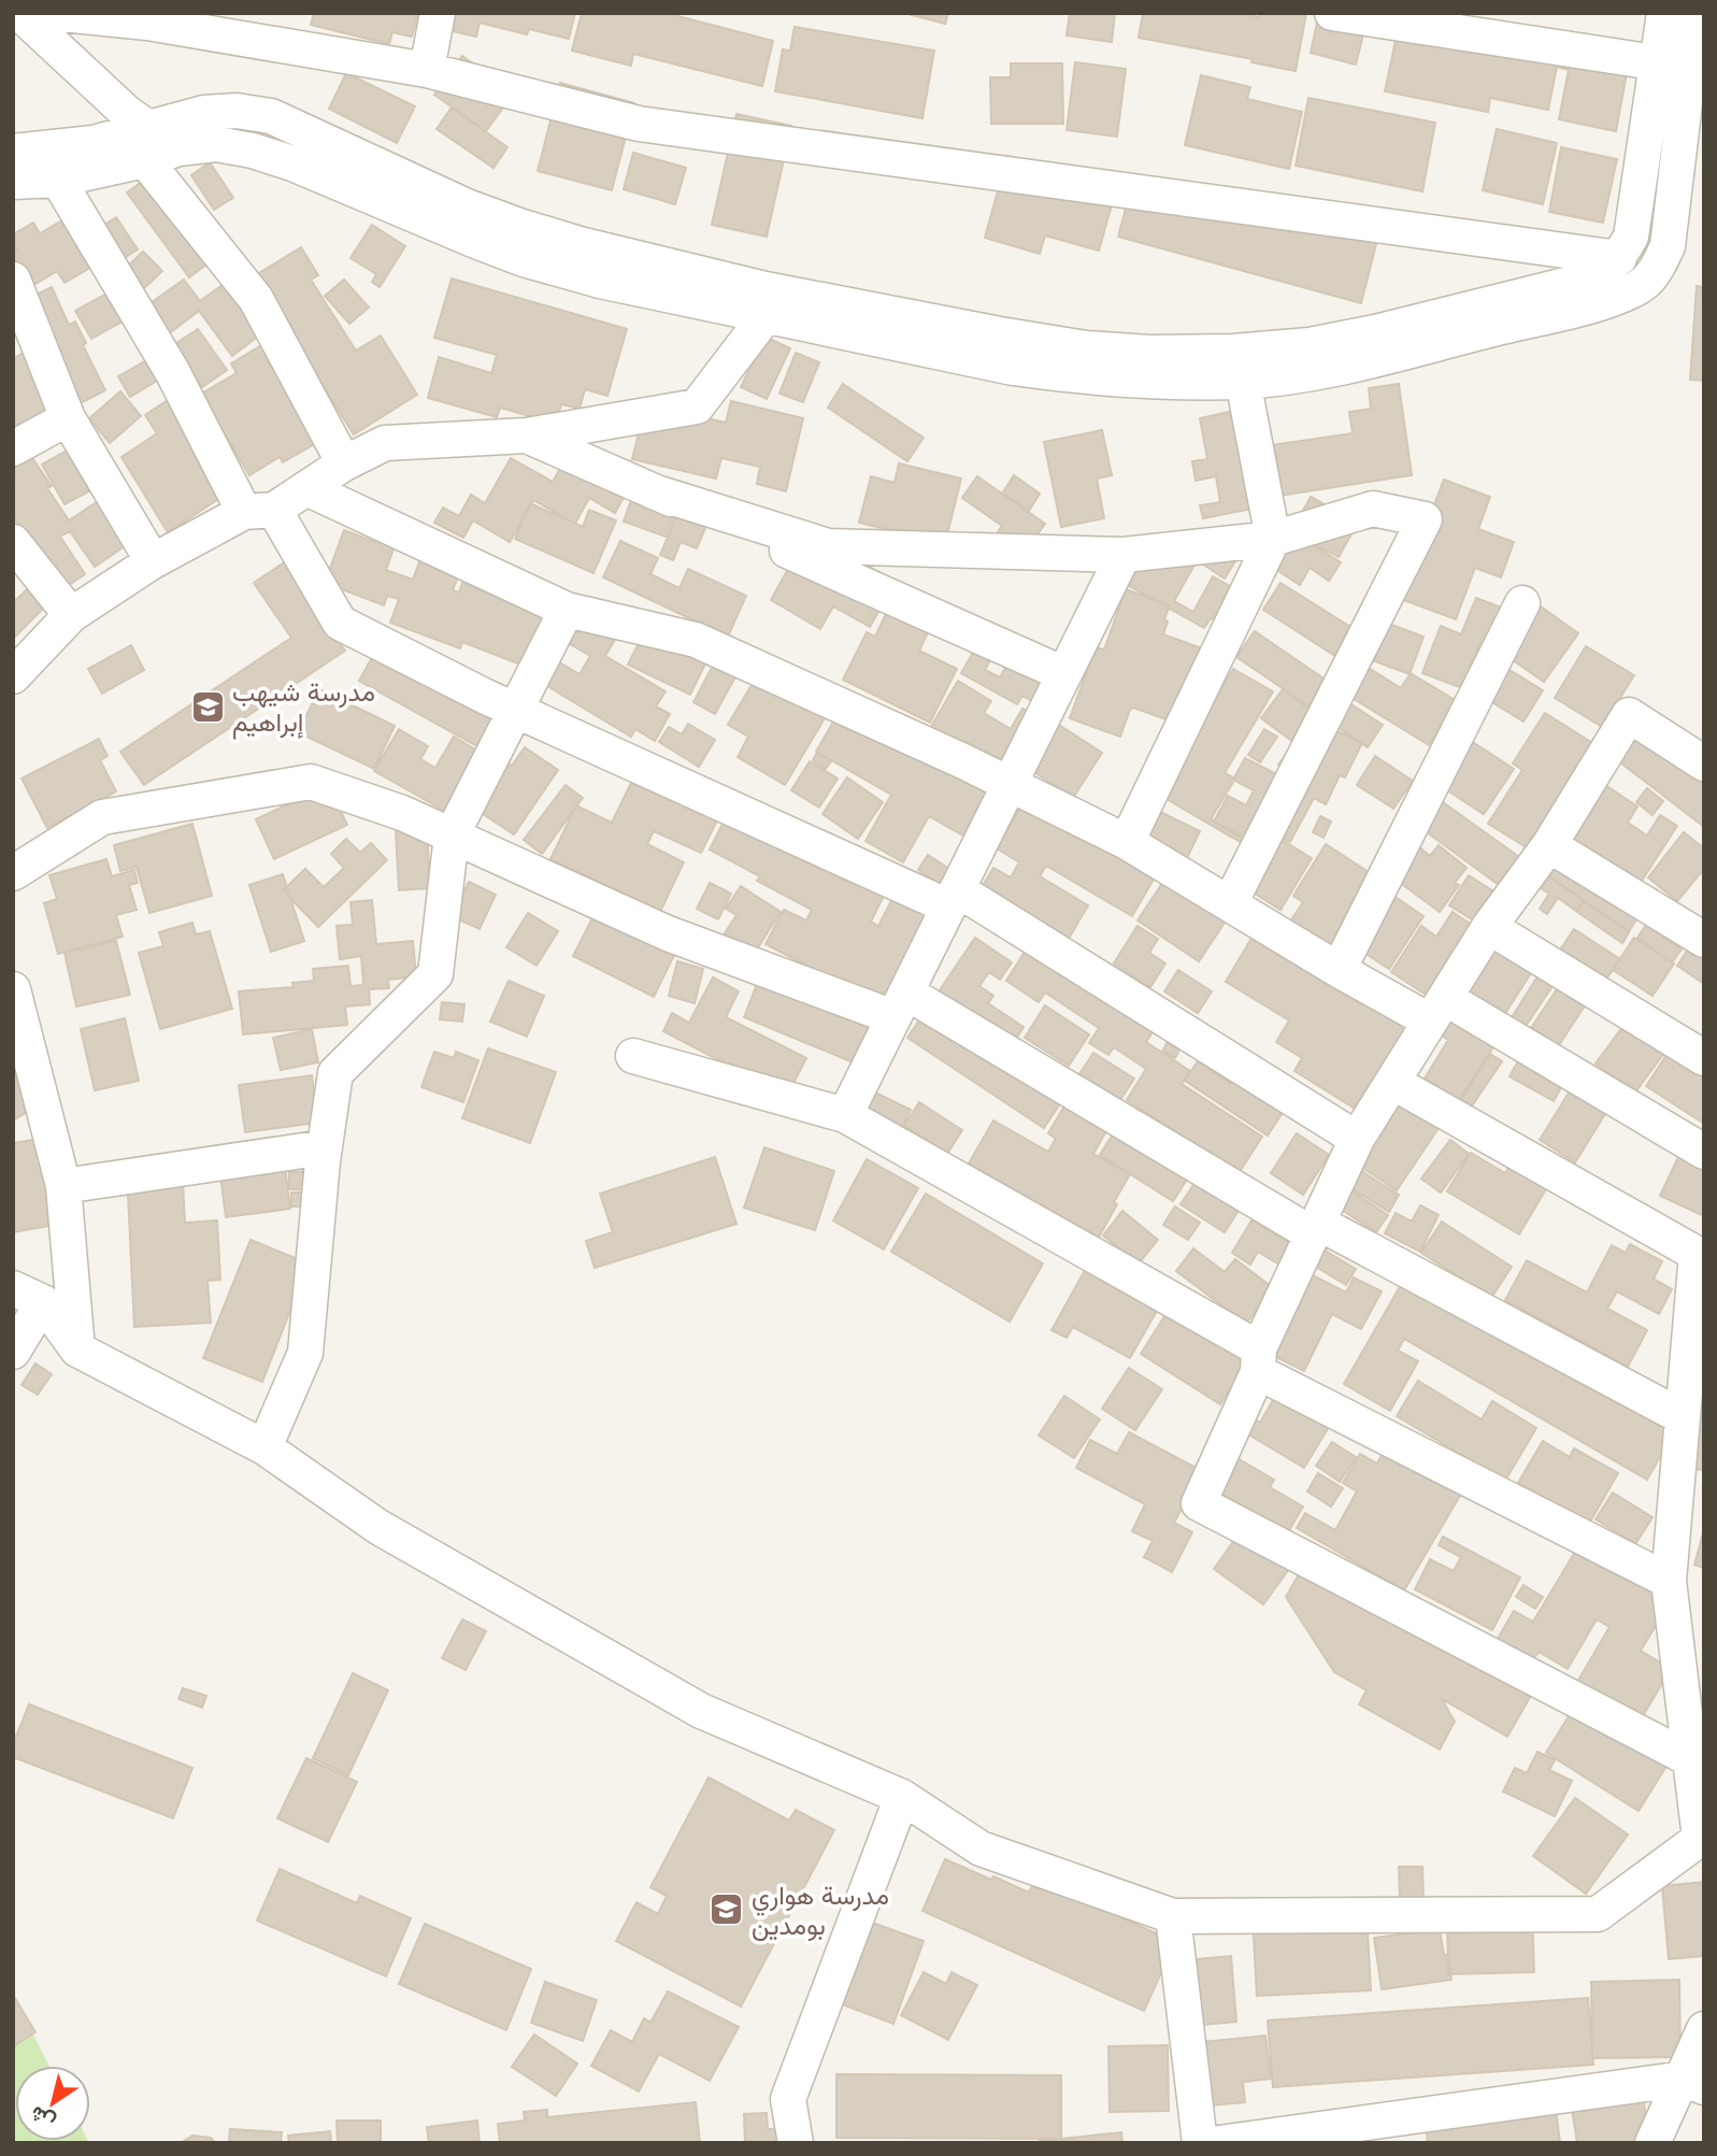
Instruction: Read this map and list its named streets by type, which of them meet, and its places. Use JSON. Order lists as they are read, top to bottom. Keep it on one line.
{"places":{"school or university":["مدرسة شيهب إبراهيم","مدرسة هواري بومدين"]},"north":"bottom left"}
